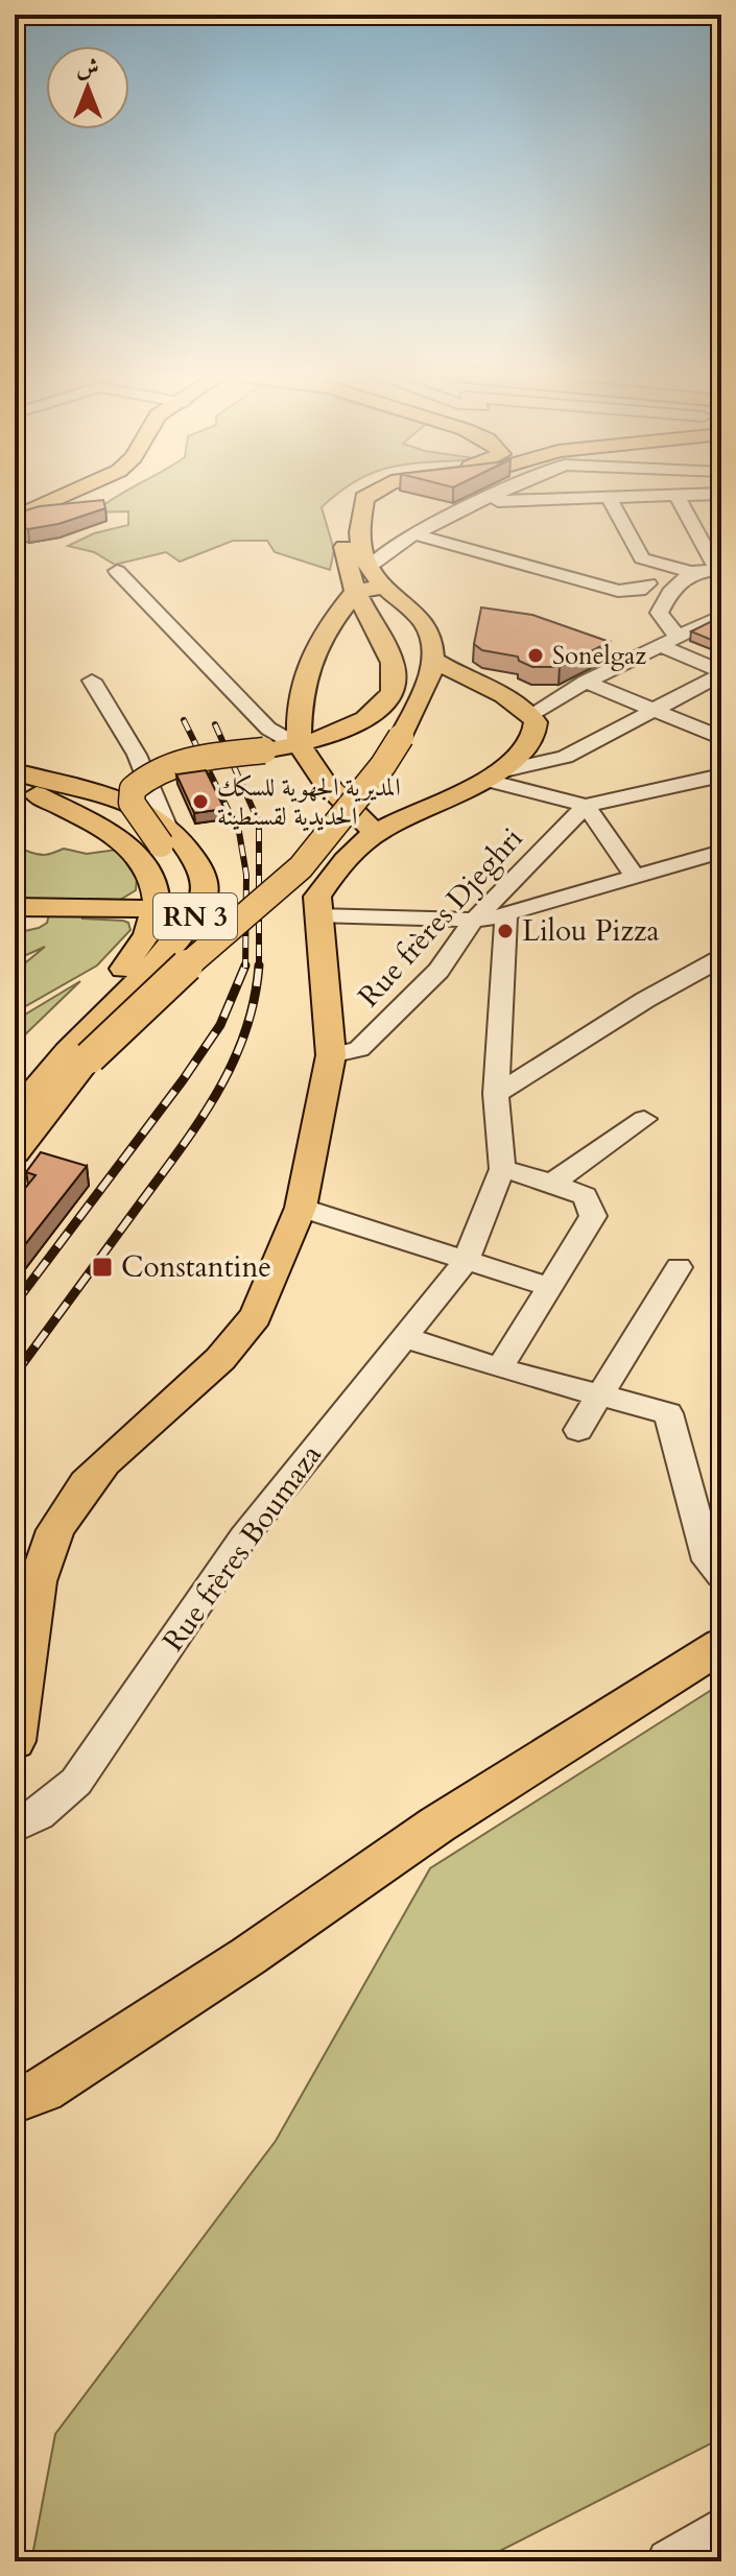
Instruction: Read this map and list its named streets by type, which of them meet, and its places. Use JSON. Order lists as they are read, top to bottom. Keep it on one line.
{"streets":{"main road":["RN 3"],"street":["Rue frères Djeghri","Rue frères Boumaza"]},"places":{"other":["Sonelgaz","المديرية الجهوية للسكك الحديدية لقسنطينة","Lilou Pizza"],"transit":["Constantine"]},"north":"top"}
